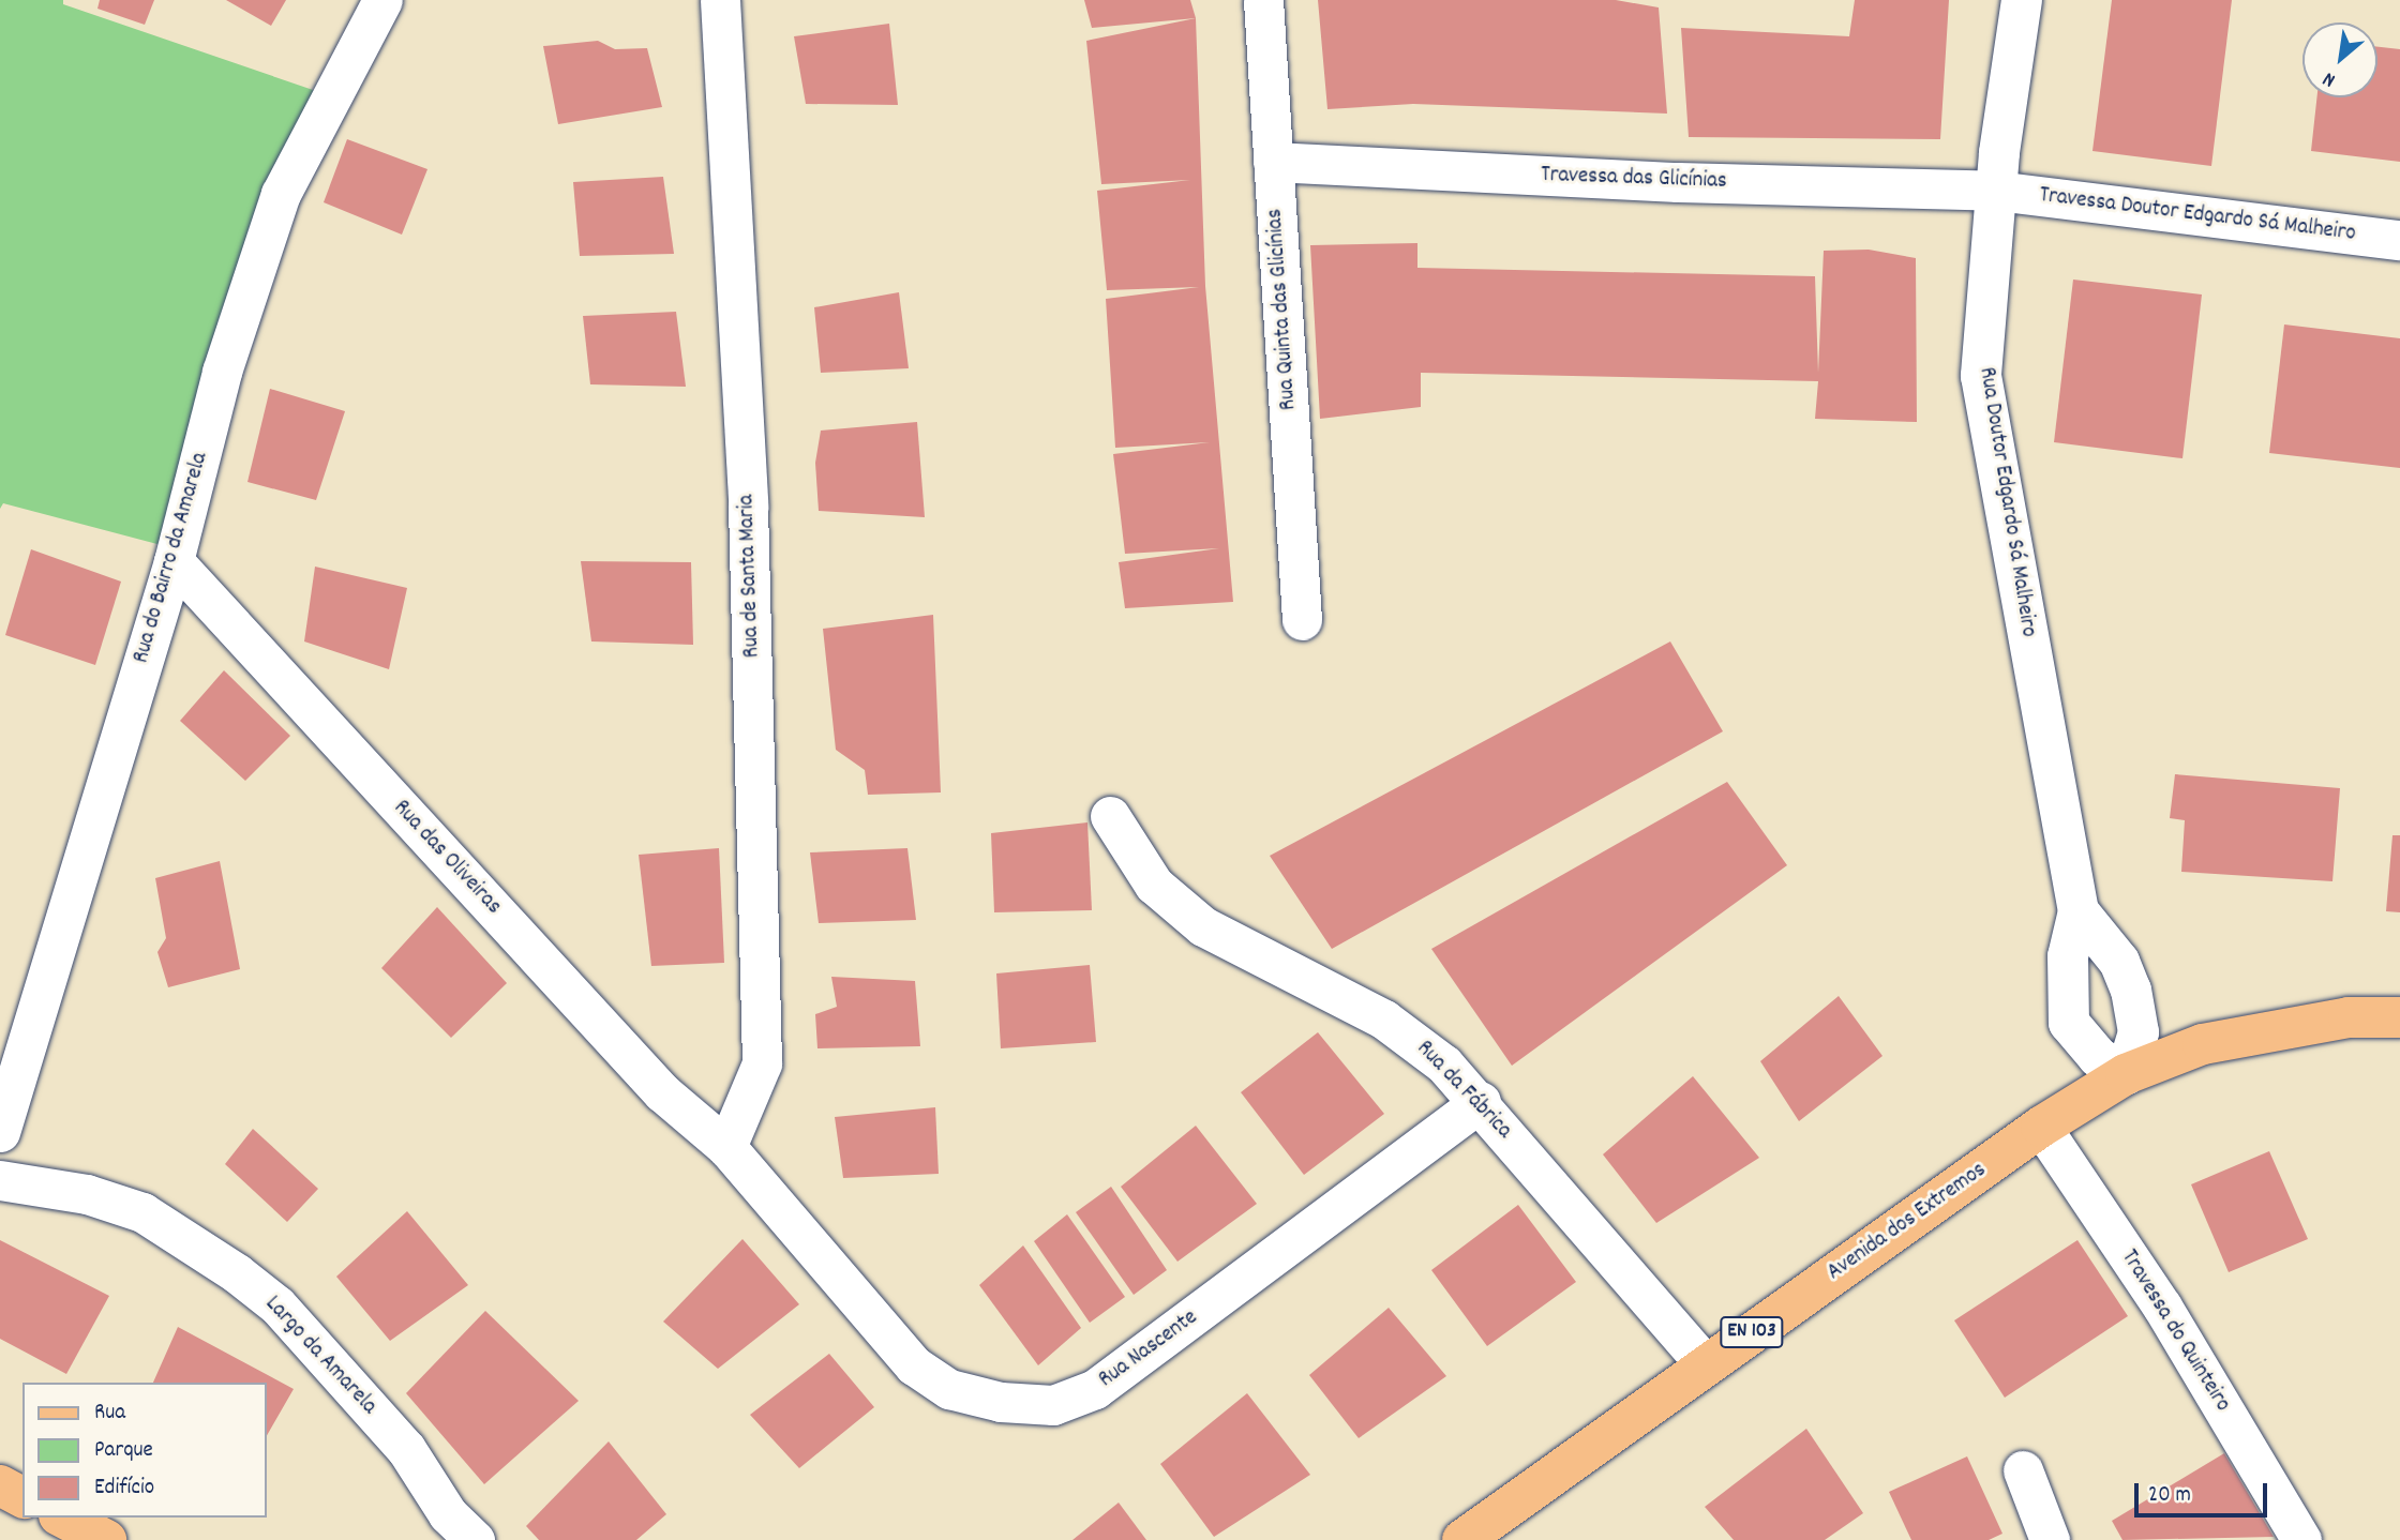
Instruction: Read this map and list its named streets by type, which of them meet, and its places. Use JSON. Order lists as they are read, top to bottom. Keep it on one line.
{"streets":{"main road":["Avenida dos Extremos","EN 103"],"street":["Travessa das Glicínias","Travessa Doutor Edgardo Sá Malheiro","Rua Quinta das Glicínias","Rua Doutor Edgardo Sá Malheiro","Rua do Bairro da Amarela","Rua de Santa Maria","Rua das Oliveiras","Rua da Fábrica","Travessa do Quinteiro","Rua Nascente","Largo da Amarela"]},"crossings":[["Travessa das Glicínias","Travessa Doutor Edgardo Sá Malheiro"],["Travessa das Glicínias","Rua Quinta das Glicínias"],["Travessa das Glicínias","Rua Doutor Edgardo Sá Malheiro"],["Travessa Doutor Edgardo Sá Malheiro","Rua Doutor Edgardo Sá Malheiro"],["Rua Doutor Edgardo Sá Malheiro","Avenida dos Extremos"],["Rua do Bairro da Amarela","Rua das Oliveiras"],["Rua de Santa Maria","Rua das Oliveiras"],["Rua de Santa Maria","Rua Nascente"],["Rua das Oliveiras","Rua Nascente"],["Rua da Fábrica","Avenida dos Extremos"],["Rua da Fábrica","Rua Nascente"],["Avenida dos Extremos","Travessa do Quinteiro"]],"legend":["Rua","Parque","Edifício"],"scale_bar":"20 m","north":"bottom left"}
